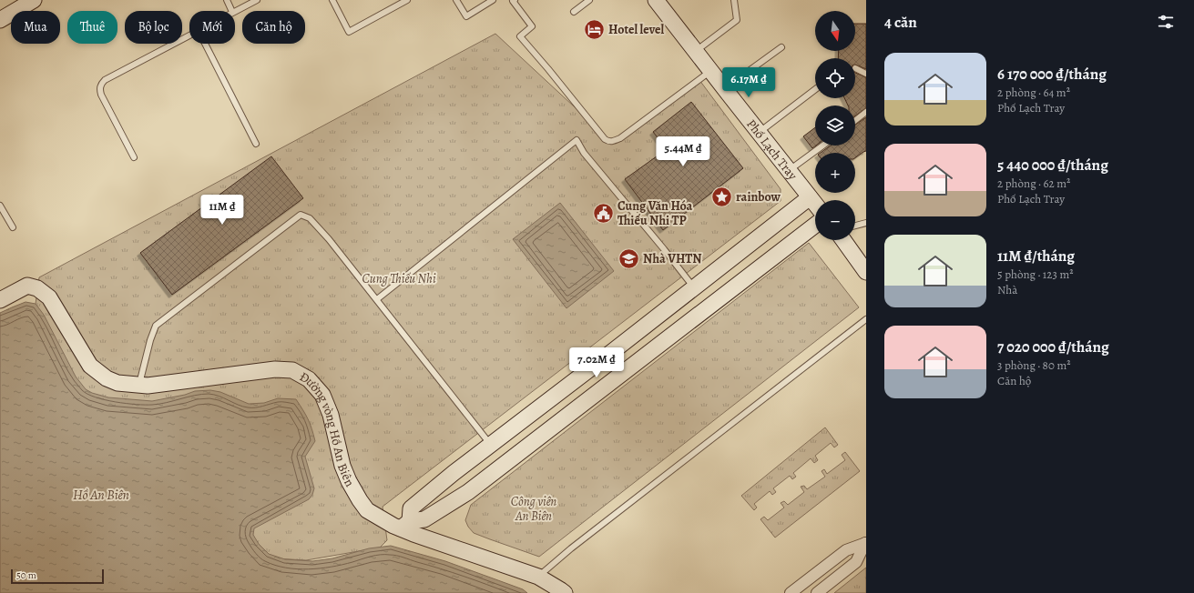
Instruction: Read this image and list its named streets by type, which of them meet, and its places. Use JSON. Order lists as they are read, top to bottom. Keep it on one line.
{"streets":{"main road":["Phố Lạch Tray","Đường vòng Hồ An Biên"]},"water":["Hồ An Biên"],"parks":["Cung Thiếu Nhi","Công viên An Biên"],"places":{"hotel":["Hotel level"],"place":["rainbow"],"public building":["Cung Văn Hóa Thiếu Nhi TP"],"school or university":["Nhà VHTN"]},"scale_bar":"50 m","north":"bottom","page":{"heading":"4 căn","map_buttons":["+","−"],"chip":["Mua","Thuê","Bộ lọc","Mới","Căn hộ"],"list":[{"name":"6 170 000 ₫/tháng","note":"2 phòng · 64 m² · Phố Lạch Tray"},{"name":"5 440 000 ₫/tháng","note":"2 phòng · 62 m² · Phố Lạch Tray"},{"name":"11M ₫/tháng","note":"5 phòng · 123 m² · Nhà"},{"name":"7 020 000 ₫/tháng","note":"3 phòng · 80 m² · Căn hộ"}],"price":["6.17M ₫","5.44M ₫","11M ₫","7.02M ₫"],"scale":"50 m"}}
